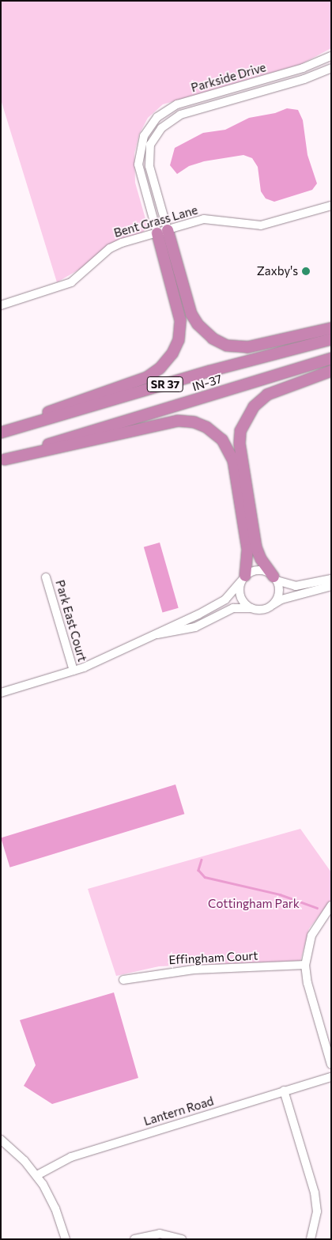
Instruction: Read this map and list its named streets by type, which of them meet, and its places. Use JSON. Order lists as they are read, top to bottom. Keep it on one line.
{"streets":{"highway":["IN-37","SR 37"],"street":["Parkside Drive","Bent Grass Lane","Park East Court","Effingham Court","Lantern Road"]},"crossings":[["Parkside Drive","Bent Grass Lane"]],"parks":["Cottingham Park"],"places":["Zaxby's"]}
